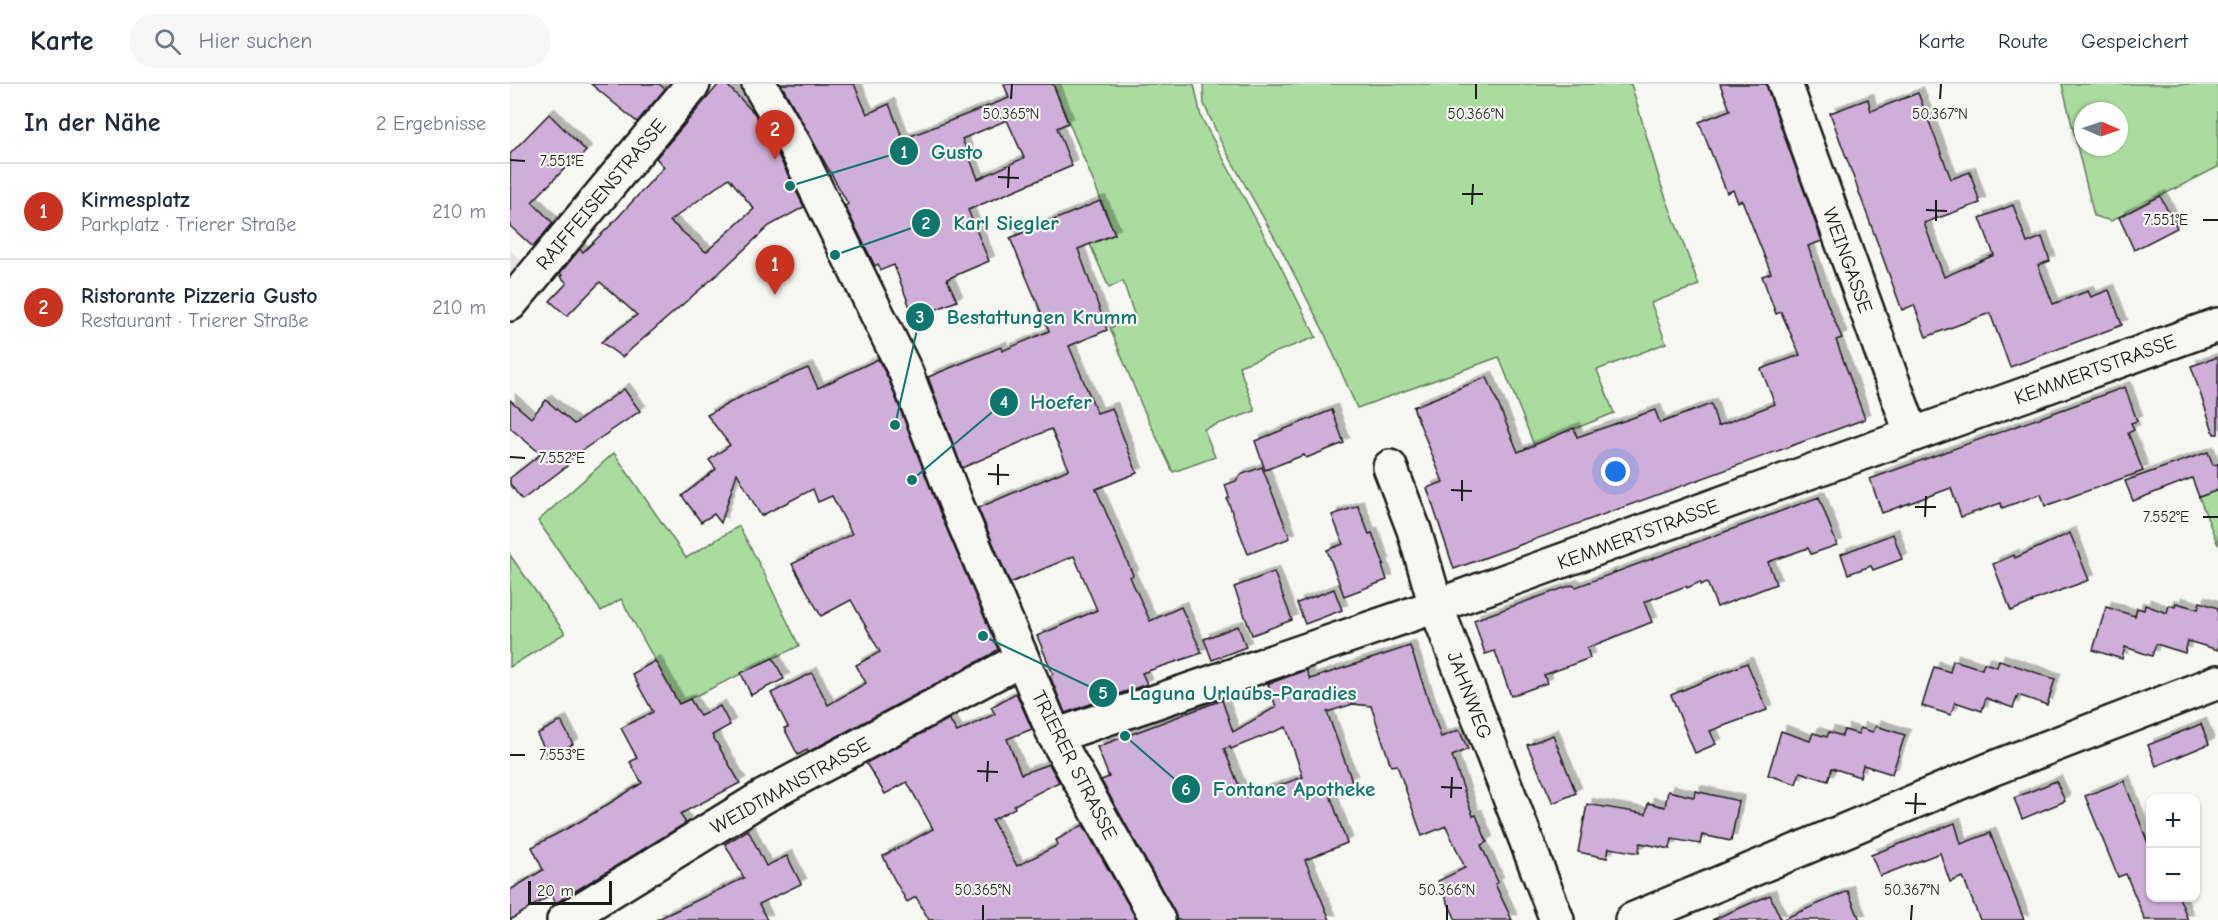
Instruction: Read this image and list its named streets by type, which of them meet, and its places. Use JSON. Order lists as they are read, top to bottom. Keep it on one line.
{"streets":{"street":["RAIFFEISENSTRASSE","WEINGASSE","KEMMERTSTRASSE","JAHNWEG","TRIERER STRASSE","WEIDTMANSTRASSE"]},"crossings":[["WEINGASSE","KEMMERTSTRASSE"],["KEMMERTSTRASSE","JAHNWEG"],["KEMMERTSTRASSE","TRIERER STRASSE"],["TRIERER STRASSE","WEIDTMANSTRASSE"]],"places":["Gusto","Karl Siegler","Bestattungen Krumm","Hoefer","Laguna Urlaubs-Paradies","Fontane Apotheke"],"scale_bar":"20 m","north":"right","page":{"header":"Karte","search":"Hier suchen","nav":["Karte","Route","Gespeichert"],"heading":["In der Nähe","2 Ergebnisse"],"pins":["2","1"],"list":[{"mark":"1","name":"Kirmesplatz","note":"Parkplatz · Trierer Straße","value":"210 m"},{"mark":"2","name":"Ristorante Pizzeria Gusto","note":"Restaurant · Trierer Straße","value":"210 m"}],"map_buttons":["+","−"],"scale":"20 m"},"coordinates":["50.365°N","50.366°N","50.367°N","7.551°E","7.552°E","7.553°E"]}
